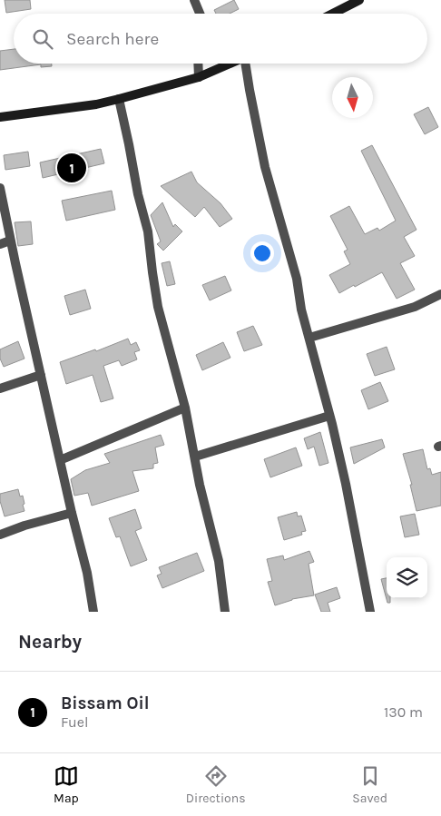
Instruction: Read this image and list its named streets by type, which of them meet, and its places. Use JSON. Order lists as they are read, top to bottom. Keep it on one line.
{"north":"bottom","page":{"search":"Search here","pins":"1","heading":"Nearby","list":[{"mark":"1","name":"Bissam Oil","note":"Fuel","value":"130 m"}],"nav":["Map","Directions","Saved"]}}
